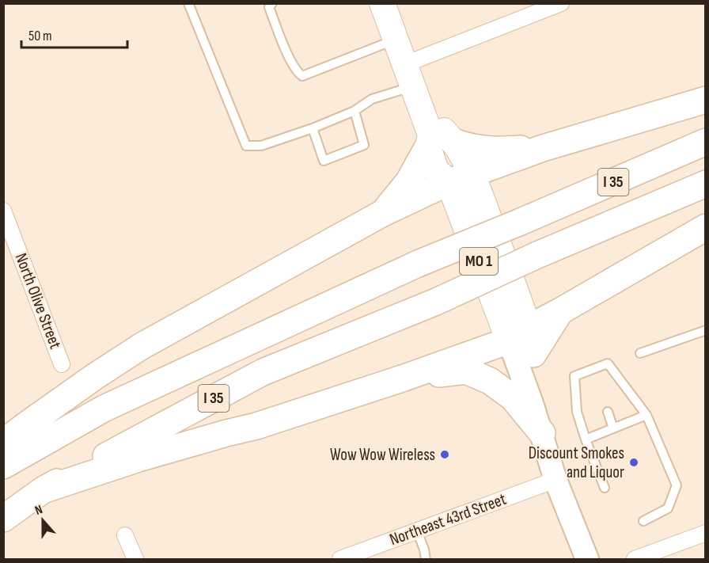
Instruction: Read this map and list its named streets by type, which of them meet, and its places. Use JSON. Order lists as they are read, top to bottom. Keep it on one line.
{"streets":{"highway":["I 35"],"main road":["MO 1"],"street":["North Olive Street","Northeast 43rd Street"]},"crossings":[["MO 1","Northeast 43rd Street"]],"places":["Wow Wow Wireless","Discount Smokes and Liquor"],"scale_bar":"50 m","north":"top"}
